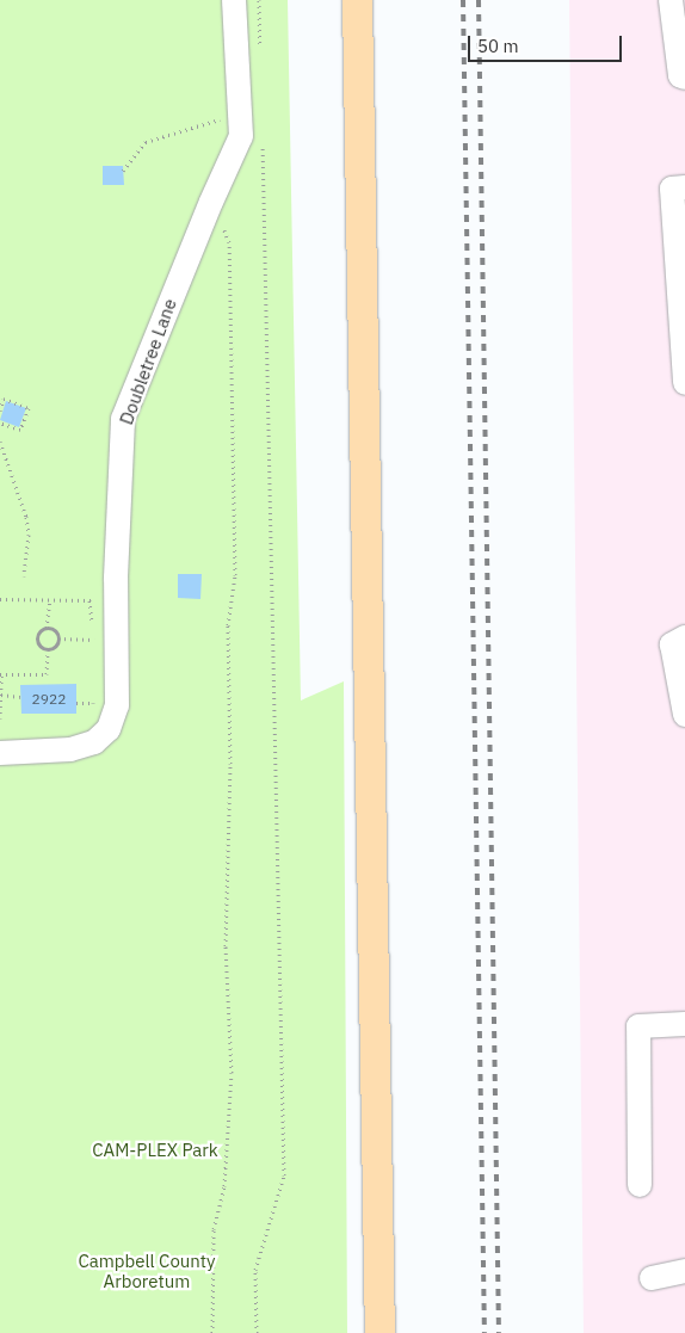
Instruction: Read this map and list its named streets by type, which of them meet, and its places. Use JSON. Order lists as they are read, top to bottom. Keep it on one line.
{"streets":{"street":["Doubletree Lane"]},"parks":["CAM-PLEX Park","Campbell County Arboretum"],"house_numbers":["2922"],"scale_bar":"50 m"}
